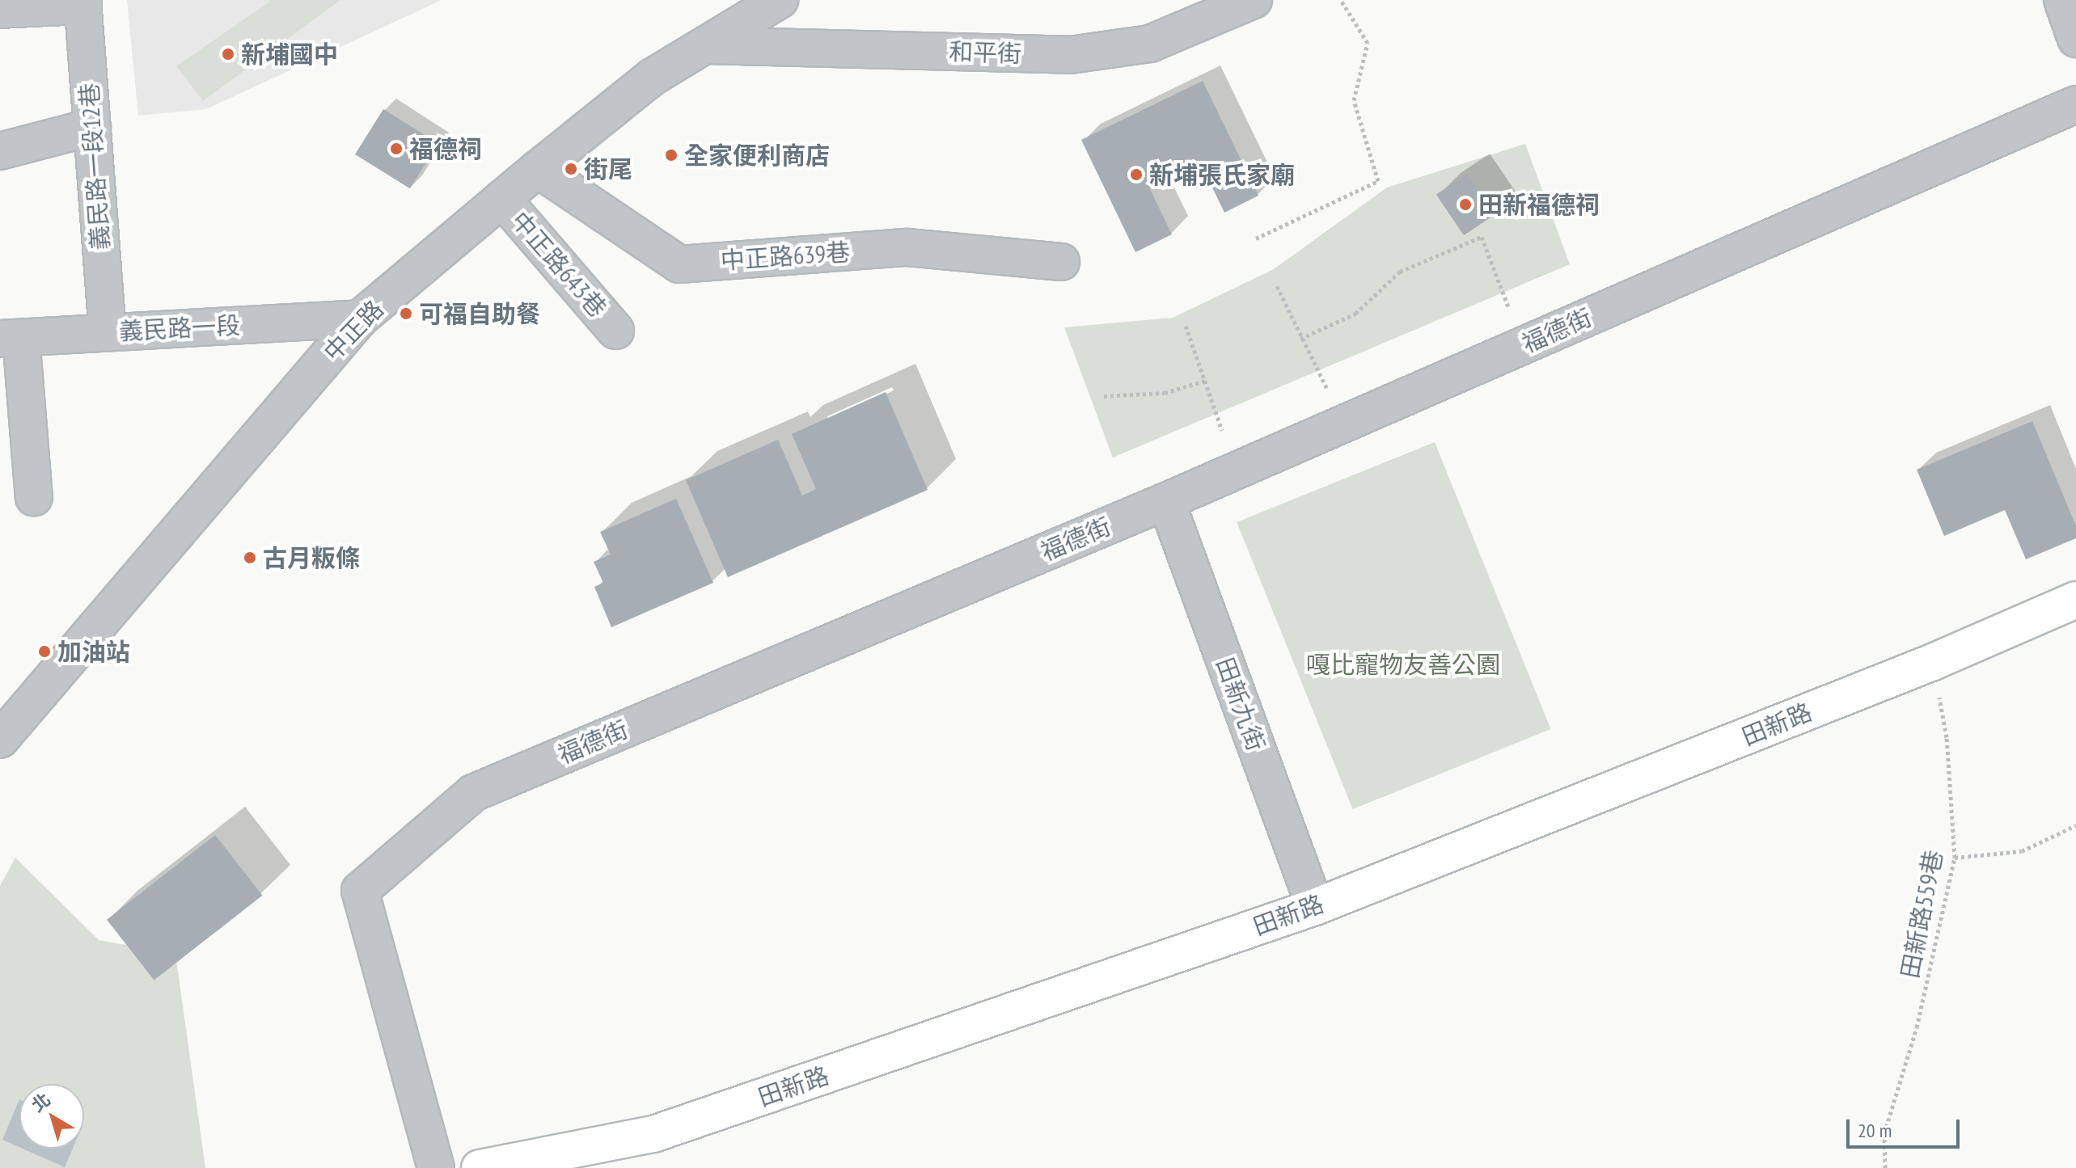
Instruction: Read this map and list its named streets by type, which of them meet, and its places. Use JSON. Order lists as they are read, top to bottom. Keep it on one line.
{"streets":{"main road":["田新路"],"street":["和平街","義民路一段12巷","中正路639巷","中正路643巷","義民路一段","中正路","福德街","田新九街"],"path":["田新路559巷"]},"crossings":[["和平街","中正路"],["義民路一段12巷","義民路一段"],["中正路639巷","中正路"],["中正路643巷","中正路"],["義民路一段","中正路"],["福德街","田新九街"],["田新九街","田新路"],["田新路","田新路559巷"]],"parks":["嘎比寵物友善公園"],"places":["新埔國中","福德祠","全家便利商店","街尾","新埔張氏家廟","田新福德祠","可福自助餐","古月粄條","加油站"],"scale_bar":"20 m","north":"top left"}
